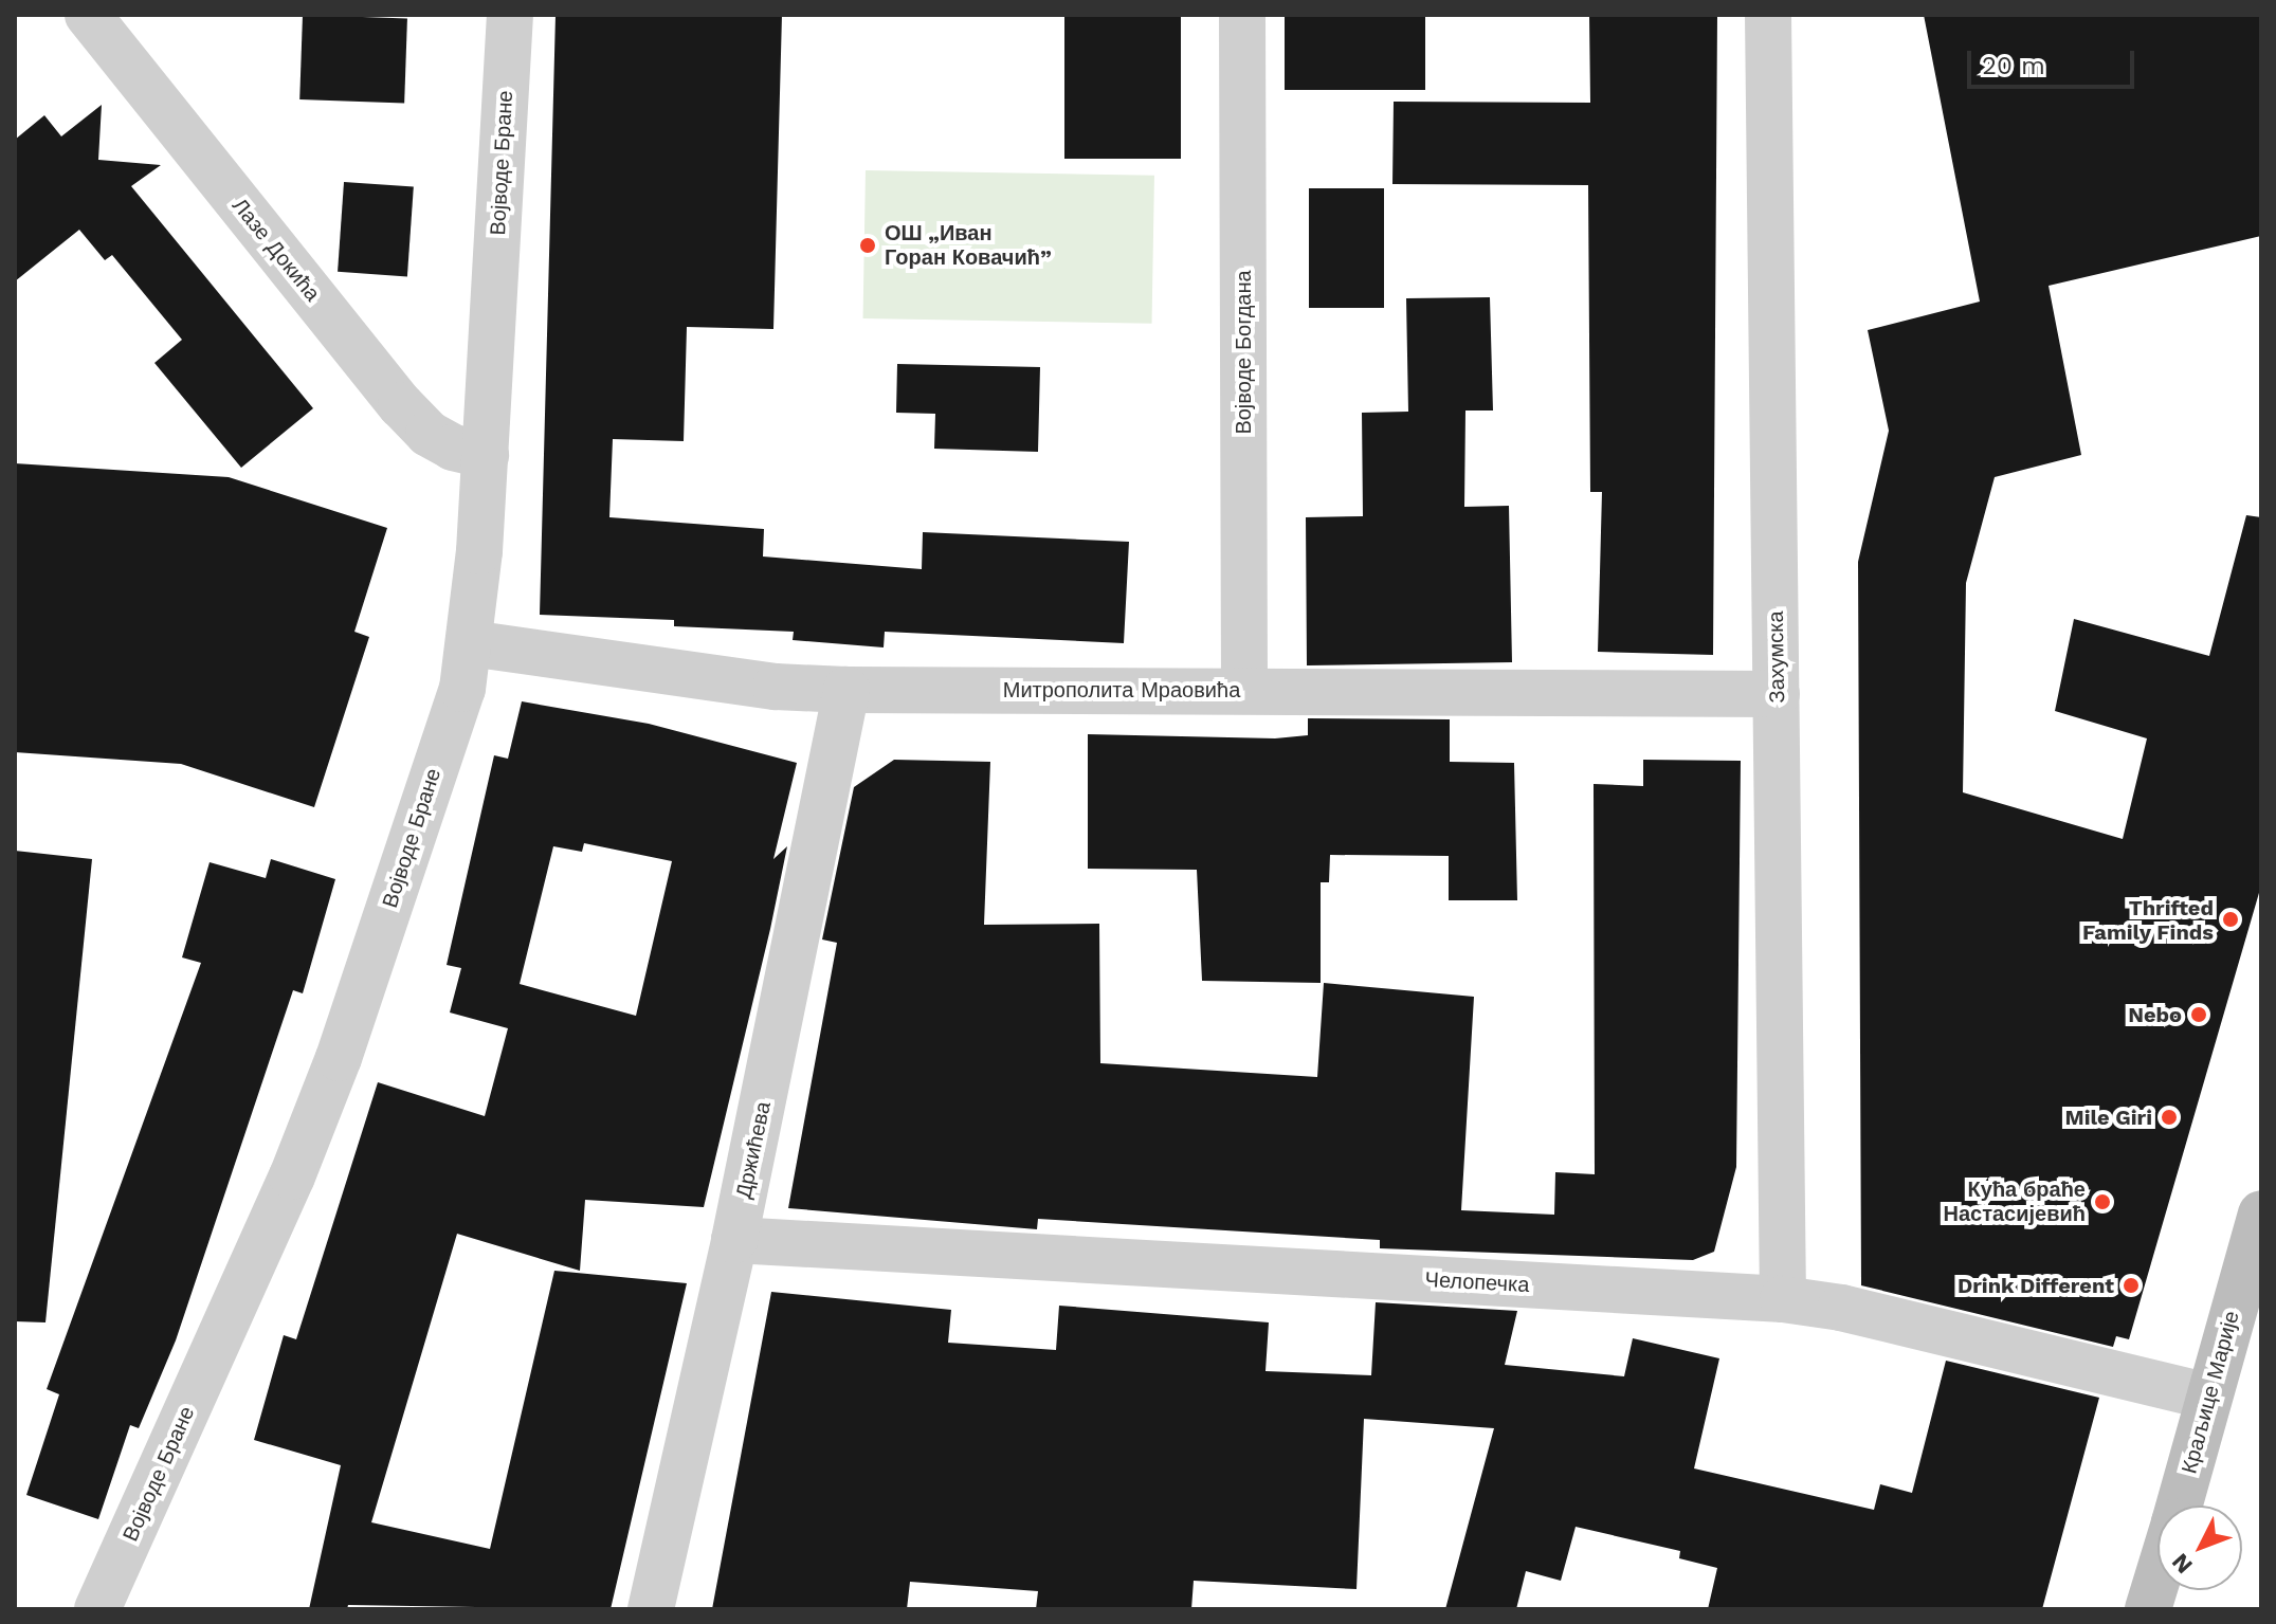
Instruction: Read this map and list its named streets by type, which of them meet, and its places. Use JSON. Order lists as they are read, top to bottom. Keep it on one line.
{"streets":{"main road":["Краљице Марије"],"street":["Војводе Бране","Лазе Докића","Војводе Богдана","Захумска","Митрополита Мраовића","Држићева","Челопечка"]},"crossings":[["Војводе Бране","Лазе Докића"],["Војводе Бране","Митрополита Мраовића"],["Војводе Богдана","Митрополита Мраовића"],["Захумска","Митрополита Мраовића"],["Захумска","Челопечка"],["Митрополита Мраовића","Држићева"],["Држићева","Челопечка"],["Челопечка","Краљице Марије"]],"places":["ОШ „Иван Горан Ковачић”","Thrifted Family Finds","Nebo","Mile Giri","Кућа браће Настасијевић","Drink Different"],"scale_bar":"20 m","north":"bottom left"}
